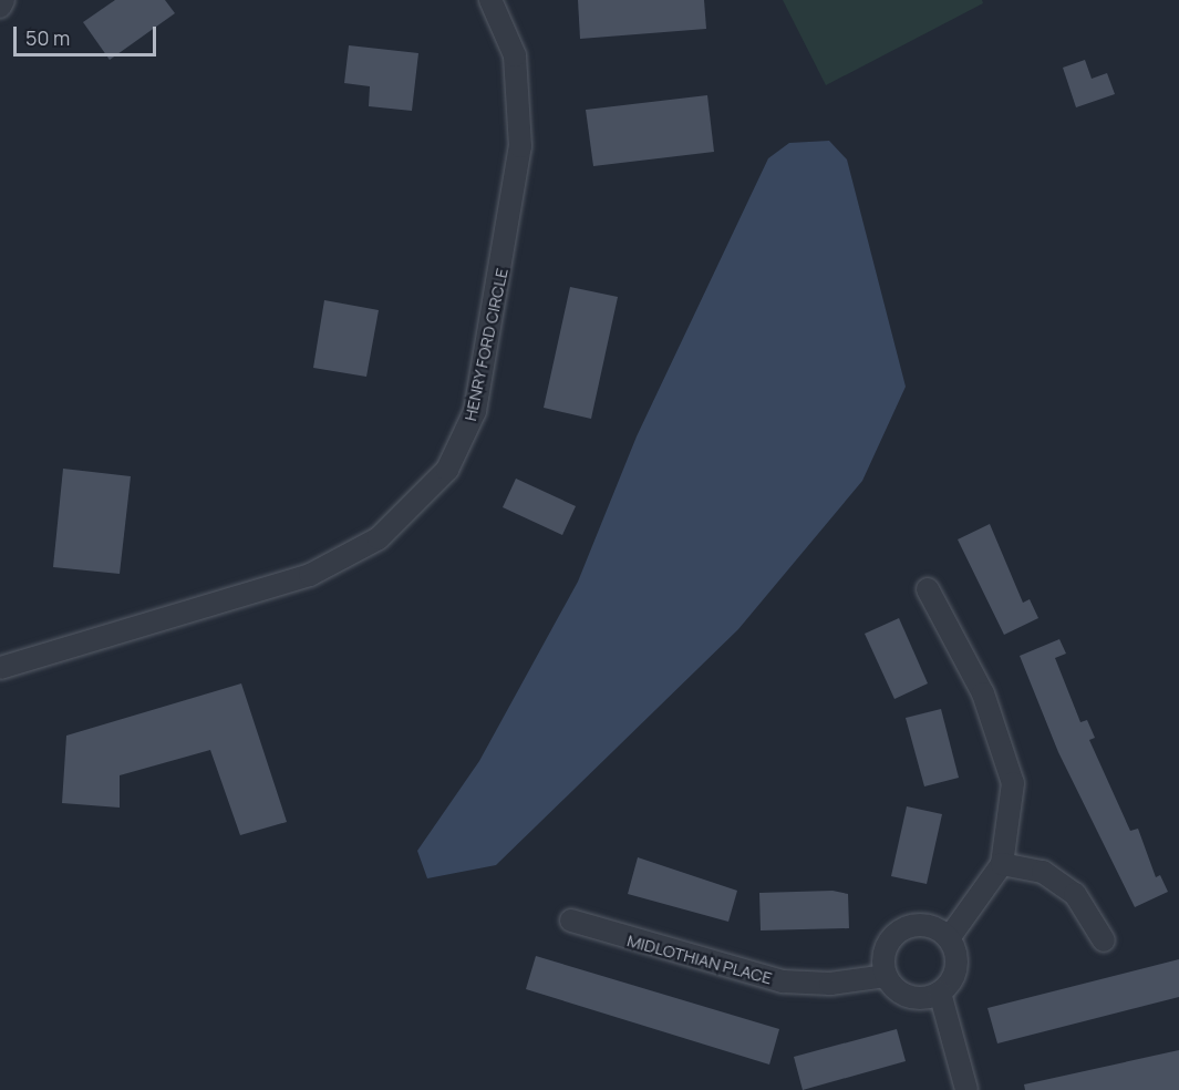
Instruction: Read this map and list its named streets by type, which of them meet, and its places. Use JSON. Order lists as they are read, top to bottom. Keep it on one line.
{"streets":{"street":["HENRY FORD CIRCLE","MIDLOTHIAN PLACE"]},"scale_bar":"50 m"}
